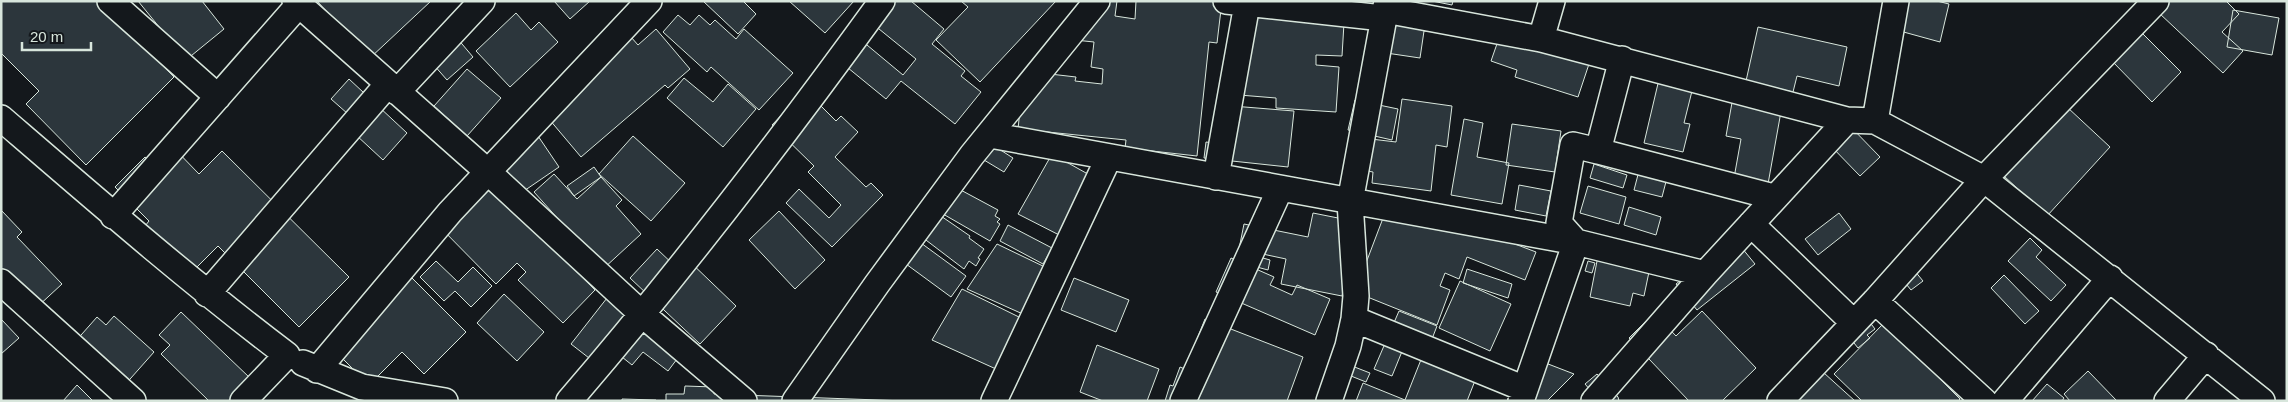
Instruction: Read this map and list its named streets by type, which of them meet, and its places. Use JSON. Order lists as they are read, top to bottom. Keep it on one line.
{"scale_bar":"20 m"}
